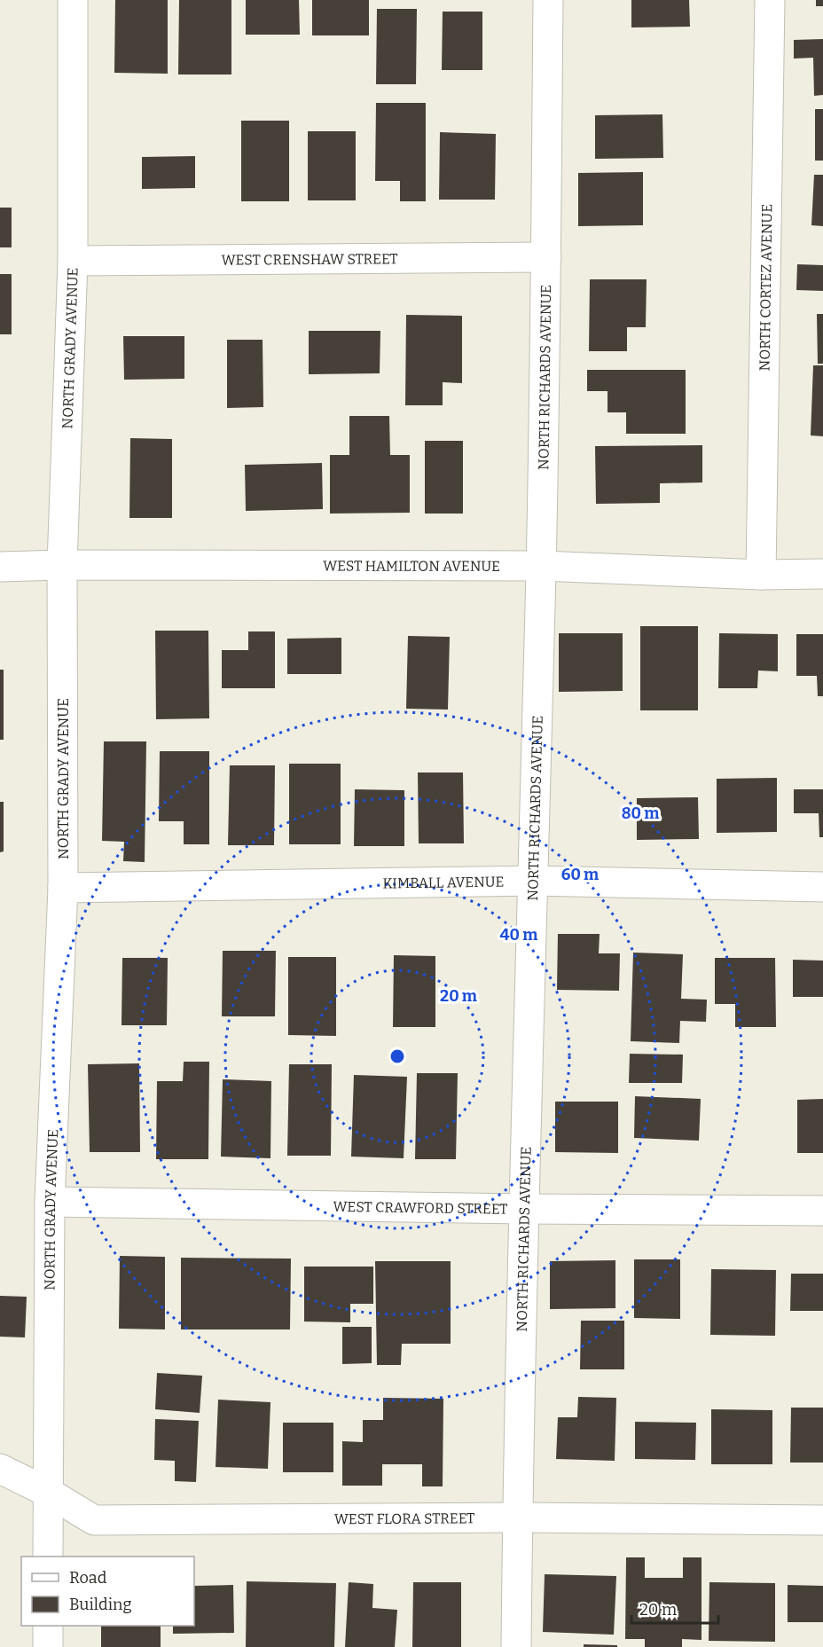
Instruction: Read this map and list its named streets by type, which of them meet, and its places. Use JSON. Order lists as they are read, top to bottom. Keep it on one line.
{"streets":{"street":["WEST CRENSHAW STREET","NORTH CORTEZ AVENUE","NORTH GRADY AVENUE","NORTH RICHARDS AVENUE","WEST HAMILTON AVENUE","KIMBALL AVENUE","WEST CRAWFORD STREET","WEST FLORA STREET"]},"crossings":[["WEST CRENSHAW STREET","NORTH GRADY AVENUE"],["WEST CRENSHAW STREET","NORTH RICHARDS AVENUE"],["NORTH CORTEZ AVENUE","WEST HAMILTON AVENUE"],["NORTH GRADY AVENUE","WEST HAMILTON AVENUE"],["NORTH GRADY AVENUE","KIMBALL AVENUE"],["NORTH GRADY AVENUE","WEST CRAWFORD STREET"],["NORTH GRADY AVENUE","WEST FLORA STREET"],["NORTH RICHARDS AVENUE","WEST HAMILTON AVENUE"],["NORTH RICHARDS AVENUE","KIMBALL AVENUE"],["NORTH RICHARDS AVENUE","WEST CRAWFORD STREET"],["NORTH RICHARDS AVENUE","WEST FLORA STREET"]],"legend":["Road","Building"],"scale_bar":"20 m","rings":["80 m","60 m","40 m","20 m"]}
